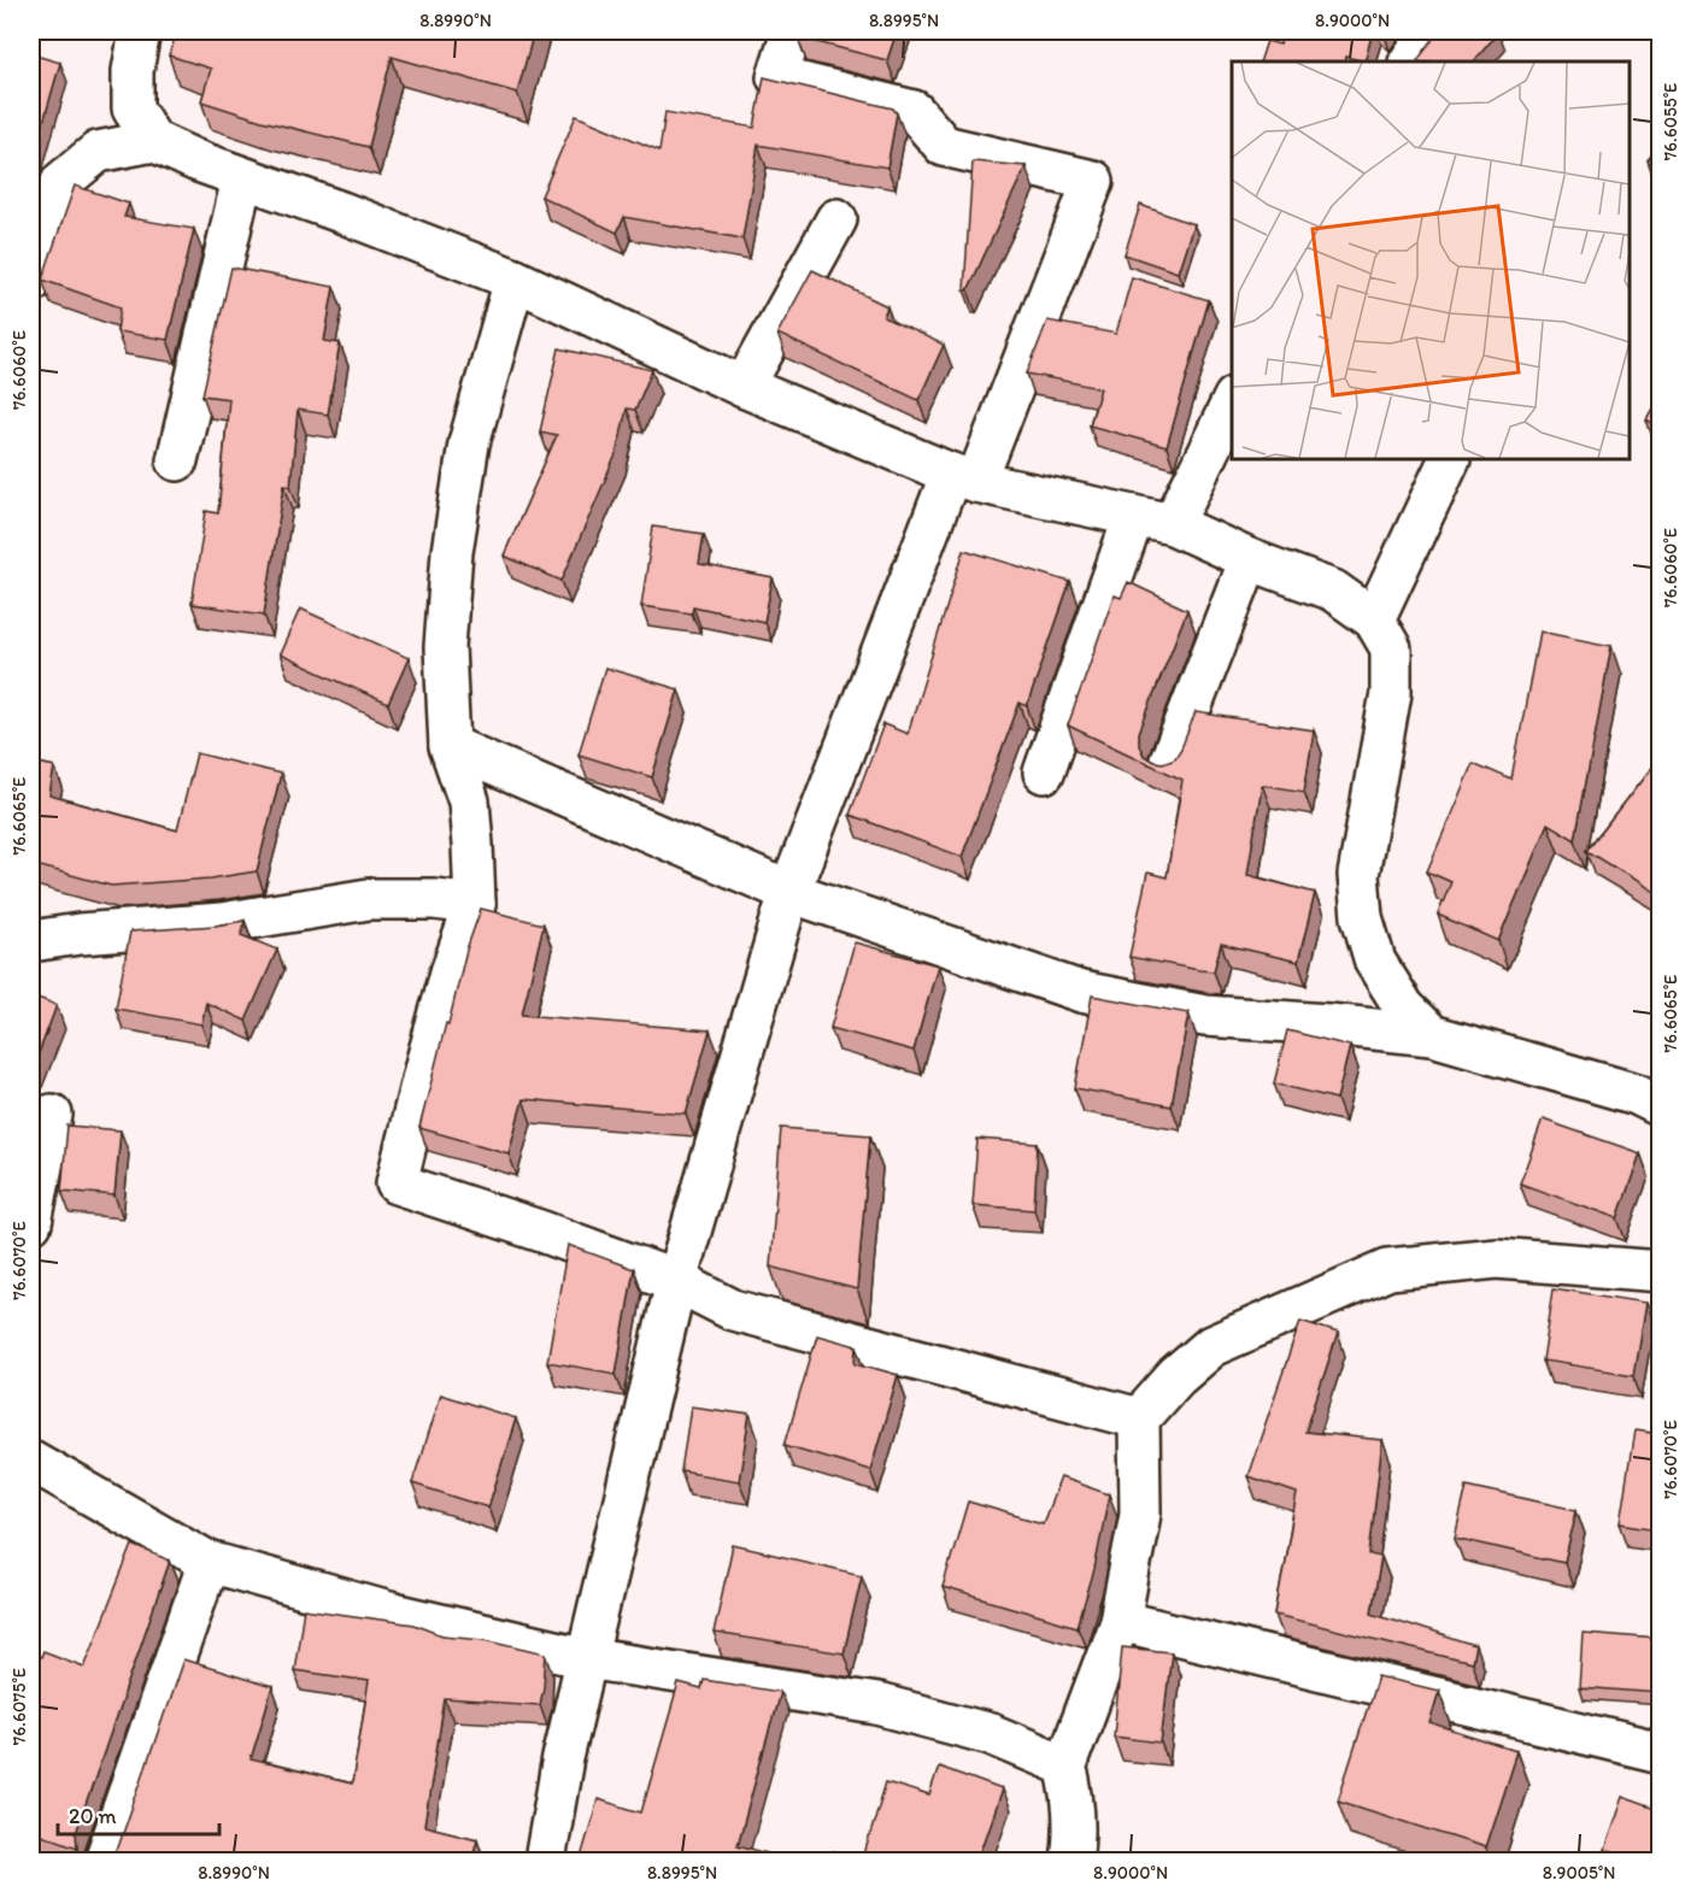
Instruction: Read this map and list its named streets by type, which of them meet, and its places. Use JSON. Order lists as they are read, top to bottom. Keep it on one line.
{"scale_bar":"20 m","coordinates":["8.8990°N","8.8995°N","8.9000°N","76.6055°E","76.6060°E","76.6065°E","76.6070°E","76.6075°E","8.9005°N"]}
